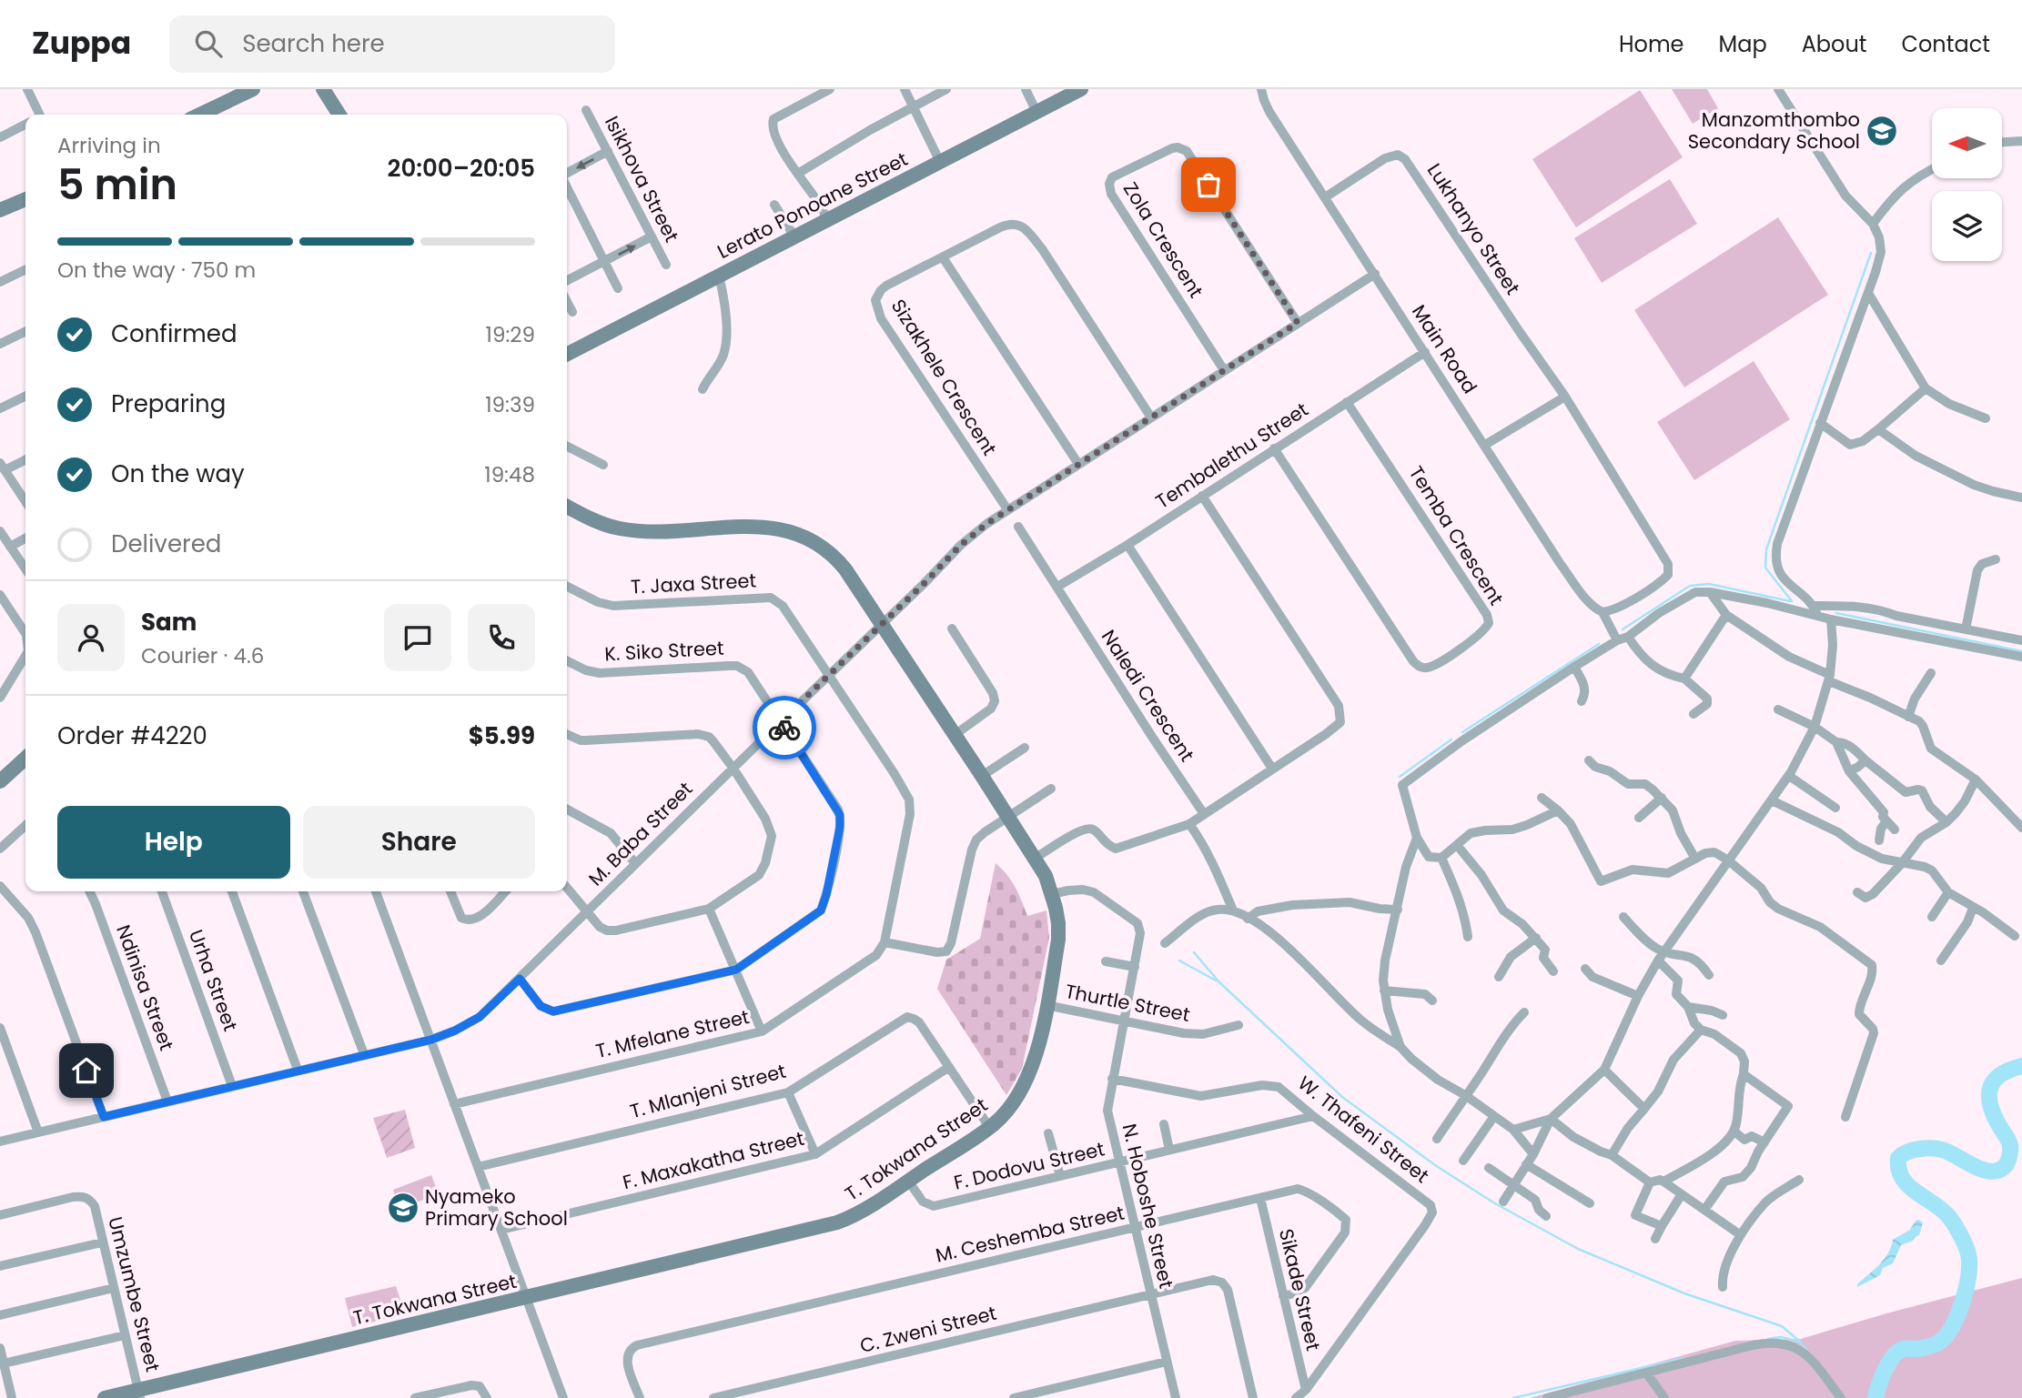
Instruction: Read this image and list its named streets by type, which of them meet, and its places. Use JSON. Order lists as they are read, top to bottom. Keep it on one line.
{"streets":{"street":["Isikhova Street","Lerato Ponoane Street","Lukhanyo Street","Zola Crescent","Main Road","Sizakhele Crescent","Tembalethu Street","Temba Crescent","T. Jaxa Street","K. Siko Street","Naledi Crescent","M. Baba Street","Urha Street","Ndinisa Street","Thurtle Street","T. Mfelane Street","T. Mlanjeni Street","W. Thafeni Street","T. Tokwana Street","F. Maxakatha Street","F. Dodovu Street","N. Hoboshe Street","M. Ceshemba Street","Sikade Street","Umzumbe Street","C. Zweni Street"]},"crossings":[["Lukhanyo Street","Main Road"],["Zola Crescent","M. Baba Street"],["Main Road","Tembalethu Street"],["Main Road","M. Baba Street"],["Sizakhele Crescent","M. Baba Street"],["Tembalethu Street","Temba Crescent"],["Tembalethu Street","Naledi Crescent"],["T. Jaxa Street","M. Baba Street"],["K. Siko Street","M. Baba Street"],["M. Baba Street","Urha Street"],["M. Baba Street","Ndinisa Street"],["M. Baba Street","T. Tokwana Street"],["Thurtle Street","T. Tokwana Street"],["Thurtle Street","N. Hoboshe Street"],["T. Mlanjeni Street","T. Tokwana Street"],["T. Mlanjeni Street","F. Maxakatha Street"],["W. Thafeni Street","F. Dodovu Street"],["W. Thafeni Street","N. Hoboshe Street"],["W. Thafeni Street","Sikade Street"],["T. Tokwana Street","F. Dodovu Street"],["T. Tokwana Street","N. Hoboshe Street"],["T. Tokwana Street","Umzumbe Street"],["F. Dodovu Street","N. Hoboshe Street"],["N. Hoboshe Street","M. Ceshemba Street"],["N. Hoboshe Street","C. Zweni Street"],["M. Ceshemba Street","Sikade Street"]],"places":{"school or university":["Manzomthombo Secondary School","Nyameko Primary School"]},"north":"left","page":{"header":"Zuppa","search":"Search here","nav":["Home","Map","About","Contact"],"heading":["5 min","Arriving in","20:00–20:05"],"panel":["Sam","Courier · 4.6","Order #4220","$5.99"],"bar":"On the way · 750 m","list":[["Confirmed","19:29"],["Preparing","19:39"],["On the way","19:48"],"Delivered"],"buttons":["Help","Share"]}}
